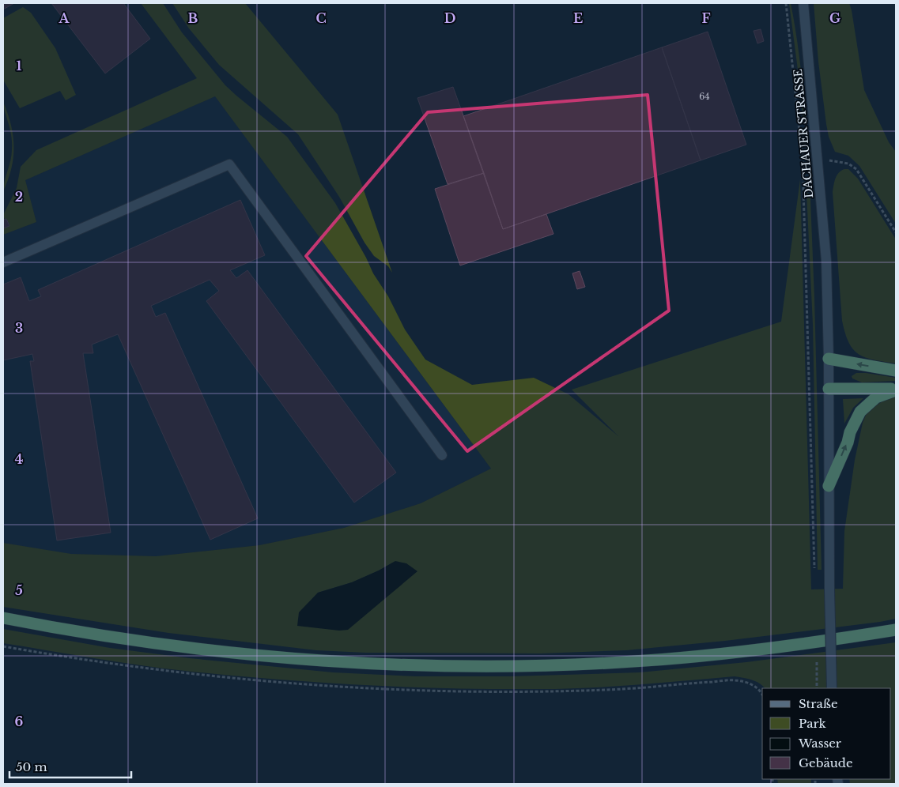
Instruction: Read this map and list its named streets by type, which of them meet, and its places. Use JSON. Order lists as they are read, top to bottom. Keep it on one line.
{"streets":{"street":["DACHAUER STRASSE"]},"house_numbers":["64"],"legend":["Straße","Park","Wasser","Gebäude"],"scale_bar":"50 m","grid":{"columns":["A","B","C","D","E","F","G"],"rows":["1","2","3","4","5","6"]}}
